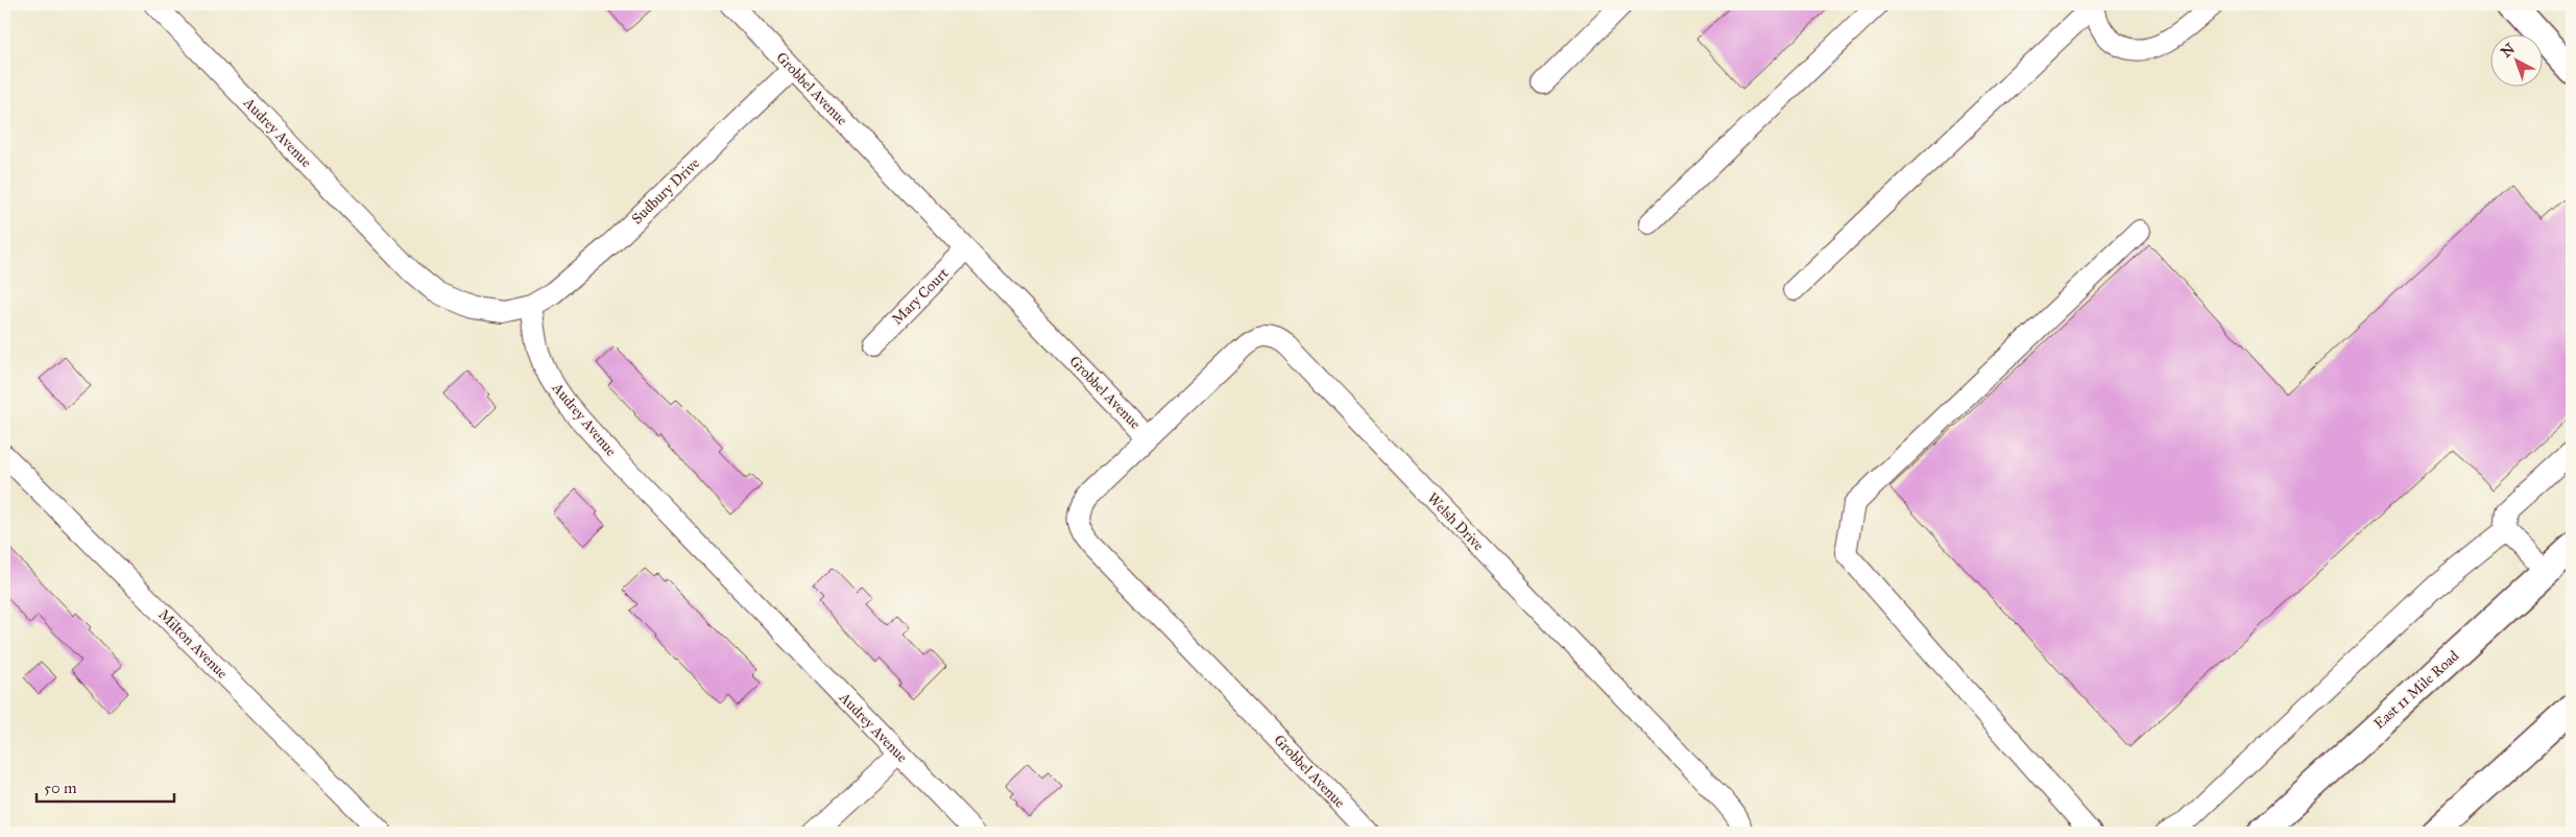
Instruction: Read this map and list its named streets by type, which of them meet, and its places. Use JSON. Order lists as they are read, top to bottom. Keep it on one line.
{"streets":{"main road":["East 11 Mile Road"],"street":["Grobbel Avenue","Audrey Avenue","Sudbury Drive","Mary Court","Welsh Drive","Milton Avenue"]},"crossings":[["Grobbel Avenue","Sudbury Drive"],["Grobbel Avenue","Mary Court"],["Grobbel Avenue","Welsh Drive"],["Audrey Avenue","Sudbury Drive"]],"scale_bar":"50 m","north":"top left"}
